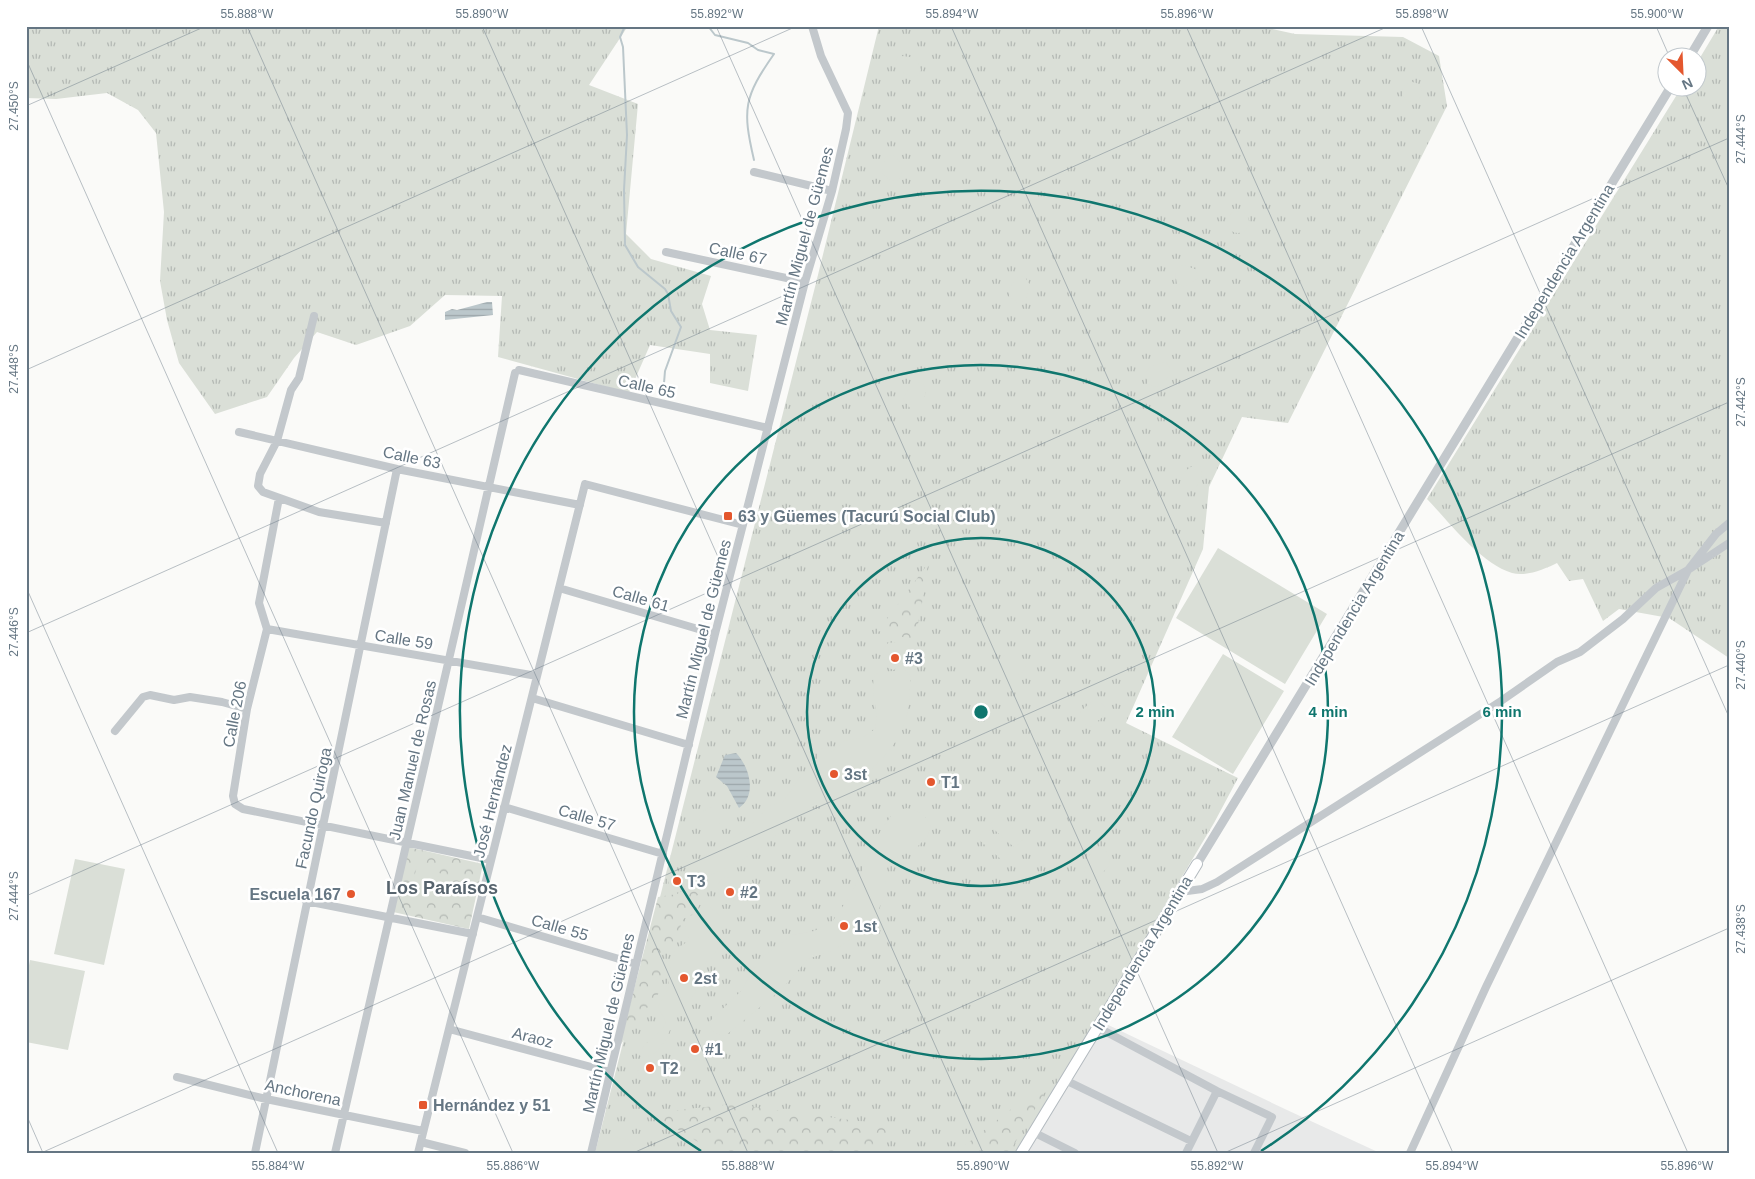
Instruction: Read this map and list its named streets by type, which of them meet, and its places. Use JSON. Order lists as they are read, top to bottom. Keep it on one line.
{"streets":{"main road":["Independencia Argentina"],"street":["Martín Miguel de Güemes","Calle 67","Calle 65","Calle 63","Calle 61","Calle 59","Calle 206","Juan Manuel de Rosas","José Hernández","Facundo Quiroga","Calle 57","Calle 55","Araoz","Anchorena"]},"crossings":[["Martín Miguel de Güemes","Calle 67"],["Martín Miguel de Güemes","Calle 65"],["Martín Miguel de Güemes","Calle 61"],["Martín Miguel de Güemes","José Hernández"],["Martín Miguel de Güemes","Calle 57"],["Martín Miguel de Güemes","Calle 55"],["Martín Miguel de Güemes","Araoz"],["Calle 65","Juan Manuel de Rosas"],["Calle 63","Juan Manuel de Rosas"],["Calle 63","José Hernández"],["Calle 63","Facundo Quiroga"],["Calle 61","José Hernández"],["Calle 59","Calle 206"],["Calle 59","Juan Manuel de Rosas"],["Calle 59","José Hernández"],["Calle 59","Facundo Quiroga"],["Calle 206","Facundo Quiroga"],["Juan Manuel de Rosas","Anchorena"],["José Hernández","Calle 57"],["José Hernández","Calle 55"],["José Hernández","Araoz"],["José Hernández","Anchorena"],["Facundo Quiroga","Anchorena"]],"districts":["Los Paraísos"],"places":{"transit":["63 y Güemes (Tacurú Social Club)","Hernández y 51"],"other":["#3","3st","T1","T3","#2","Escuela 167","1st","2st","#1","T2"]},"north":"bottom right","coordinates":["55.888°W","55.890°W","55.892°W","55.894°W","55.896°W","55.898°W","55.900°W","27.450°S","27.444°S","27.448°S","27.442°S","27.446°S","27.440°S","27.438°S","55.884°W","55.886°W"],"rings":["2 min","4 min","6 min"]}
